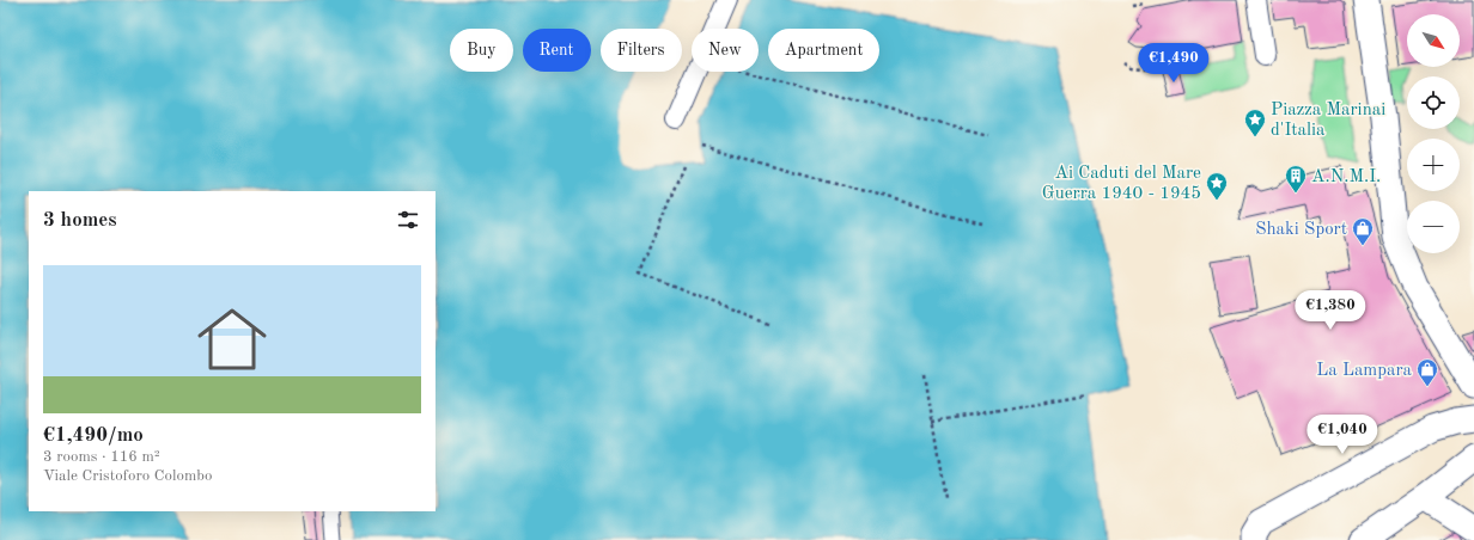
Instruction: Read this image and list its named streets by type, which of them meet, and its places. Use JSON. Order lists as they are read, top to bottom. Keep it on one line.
{"places":{"place":["Piazza Marinai d'Italia","Ai Caduti del Mare Guerra 1940 - 1945"],"building":["A.N.M.I."],"shop":["Shaki Sport","La Lampara"]},"north":"bottom right","page":{"map_buttons":["+","−"],"chip":["Buy","Rent","Filters","New","Apartment"],"price":["€1,490","€1,380","€1,040"],"heading":"3 homes","list":[{"name":"€1,490/mo","note":"3 rooms · 116 m² · Viale Cristoforo Colombo"}]}}
